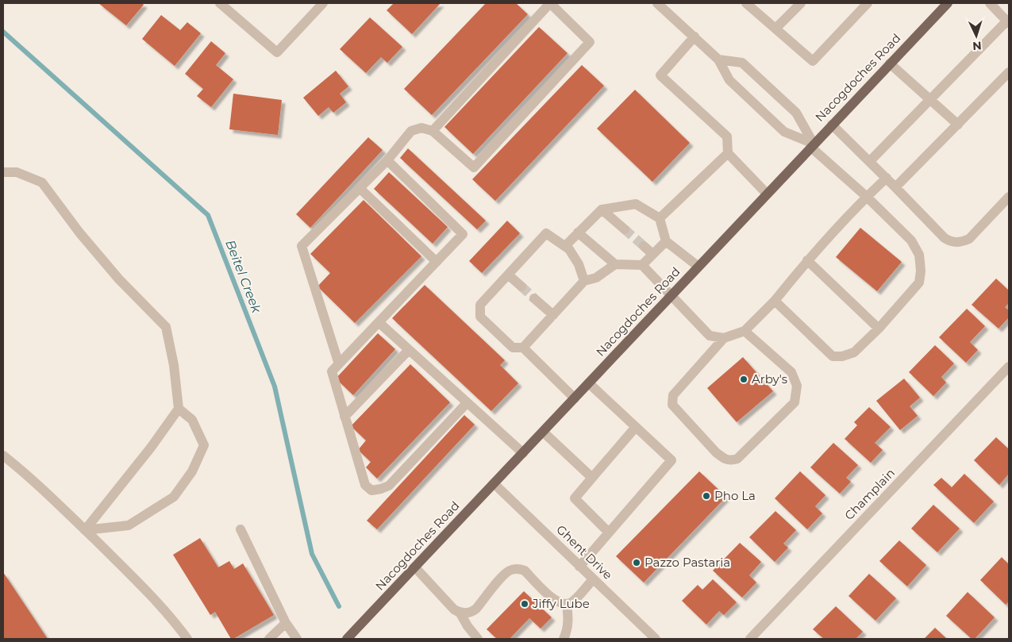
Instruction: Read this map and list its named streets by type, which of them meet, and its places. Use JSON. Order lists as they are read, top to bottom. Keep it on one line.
{"streets":{"main road":["Nacogdoches Road"],"street":["Champlain","Ghent Drive"]},"crossings":[["Nacogdoches Road","Ghent Drive"]],"water":["Beitel Creek"],"places":["Arby's","Pho La","Pazzo Pastaria","Jiffy Lube"],"north":"bottom"}
